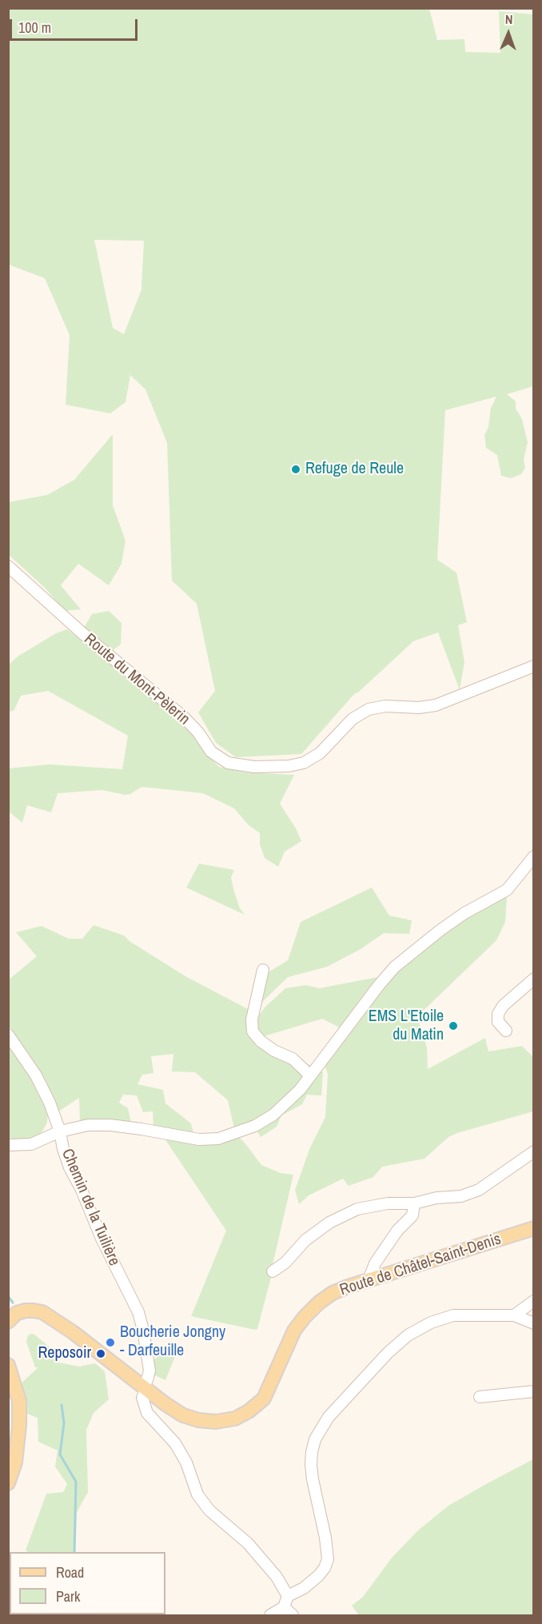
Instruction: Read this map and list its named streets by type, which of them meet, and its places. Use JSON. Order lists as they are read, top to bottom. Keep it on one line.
{"streets":{"main road":["Route de Châtel-Saint-Denis"],"street":["Route du Mont-Pèlerin","Chemin de la Tuilière"]},"crossings":[["Chemin de la Tuilière","Route de Châtel-Saint-Denis"]],"places":["Refuge de Reule","EMS L'Etoile du Matin","Boucherie Jongny - Darfeuille","Reposoir"],"legend":["Road","Park"],"scale_bar":"100 m","north":"top"}
